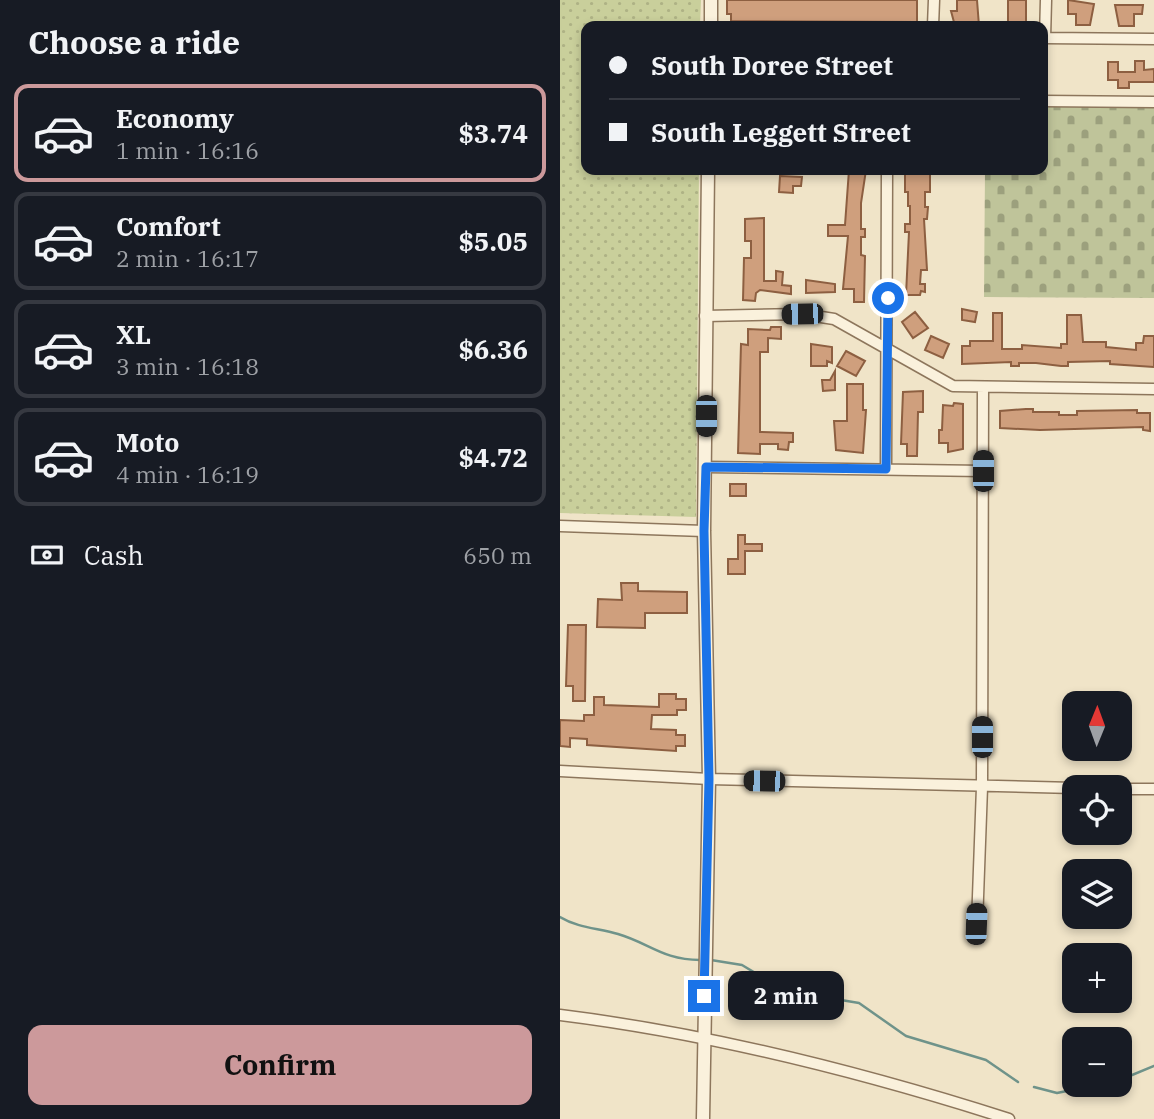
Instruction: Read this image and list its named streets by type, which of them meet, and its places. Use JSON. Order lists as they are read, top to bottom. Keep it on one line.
{"north":"top","page":{"heading":"Choose a ride","banner":["South Doree Street","South Leggett Street"],"list":[{"name":"Economy","note":"1 min · 16:16","value":"$3.74"},{"name":"Comfort","note":"2 min · 16:17","value":"$5.05"},{"name":"XL","note":"3 min · 16:18","value":"$6.36"},{"name":"Moto","note":"4 min · 16:19","value":"$4.72"}],"pay":["Cash","650 m"],"map_buttons":["+","−"],"bubble":"2 min","buttons":"Confirm"}}
